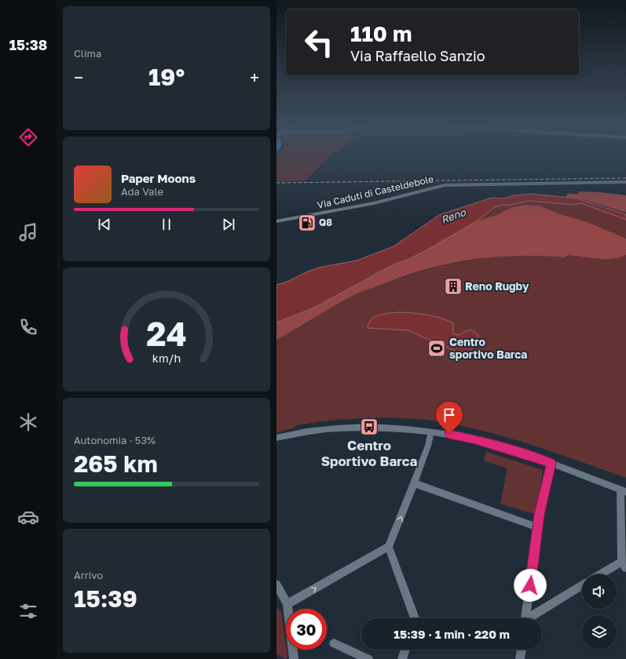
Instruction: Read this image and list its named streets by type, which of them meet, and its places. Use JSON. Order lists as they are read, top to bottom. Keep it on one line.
{"streets":{"main road":["Via Caduti di Casteldebole"]},"water":["Reno"],"places":{"fuel station":["Q8"],"building":["Reno Rugby"],"sports":["Centro sportivo Barca"],"bus stop":["Centro Sportivo Barca"]},"page":{"tabs":"15:38","tile":["Clima",["Autonomia · 53%","265 km"],["Arrivo","15:39"]],"turn":["110 m","Via Raffaello Sanzio"],"heat":["−","19°","+"],"song":["Paper Moons","Ada Vale"],"limit":"30","trip":"15:39 · 1 min · 220 m","gauge":["24","km/h"]}}
